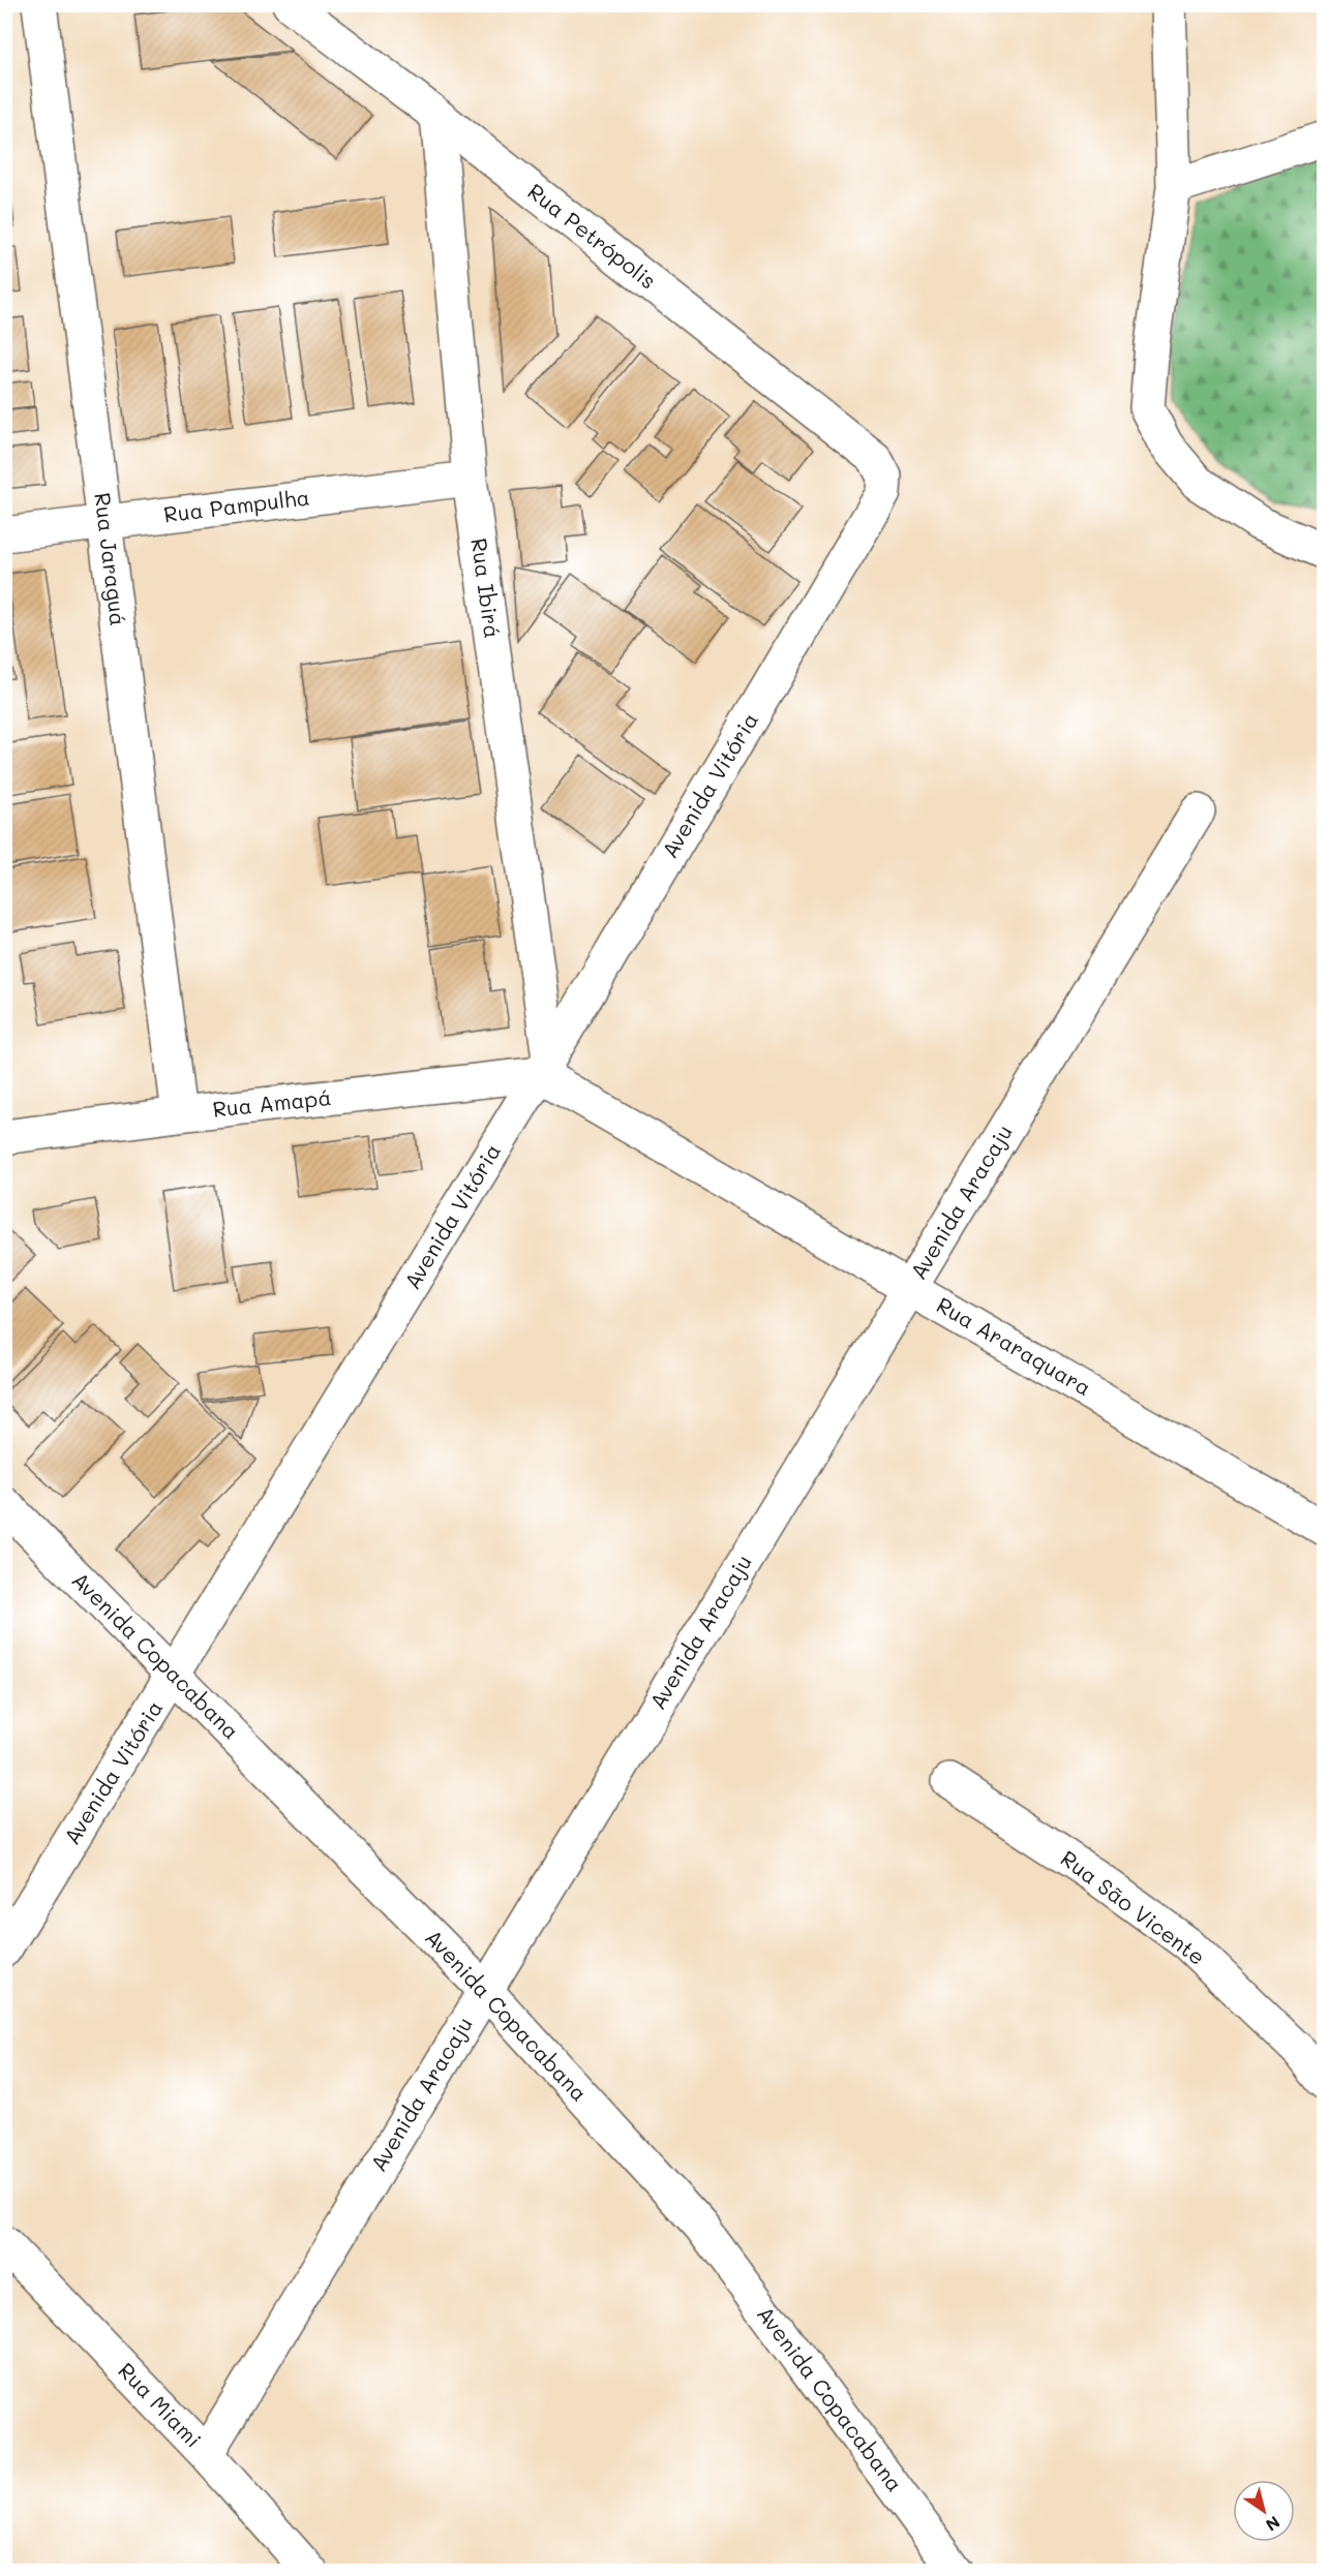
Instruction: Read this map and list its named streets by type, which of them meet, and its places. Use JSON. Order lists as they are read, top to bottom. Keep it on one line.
{"streets":{"street":["Rua Petrópolis","Rua Pampulha","Rua Jaraguá","Rua Ibirá","Avenida Vitória","Rua Amapá","Avenida Aracaju","Rua Araraquara","Avenida Copacabana","Rua São Vicente","Rua Miami"]},"crossings":[["Rua Petrópolis","Rua Ibirá"],["Rua Petrópolis","Avenida Vitória"],["Rua Pampulha","Rua Jaraguá"],["Rua Pampulha","Rua Ibirá"],["Rua Jaraguá","Rua Amapá"],["Rua Ibirá","Avenida Vitória"],["Rua Ibirá","Rua Amapá"],["Rua Ibirá","Rua Araraquara"],["Avenida Vitória","Rua Amapá"],["Avenida Vitória","Rua Araraquara"],["Avenida Vitória","Avenida Copacabana"],["Rua Amapá","Rua Araraquara"],["Avenida Aracaju","Rua Araraquara"],["Avenida Aracaju","Avenida Copacabana"],["Avenida Aracaju","Rua Miami"]],"north":"bottom right"}
